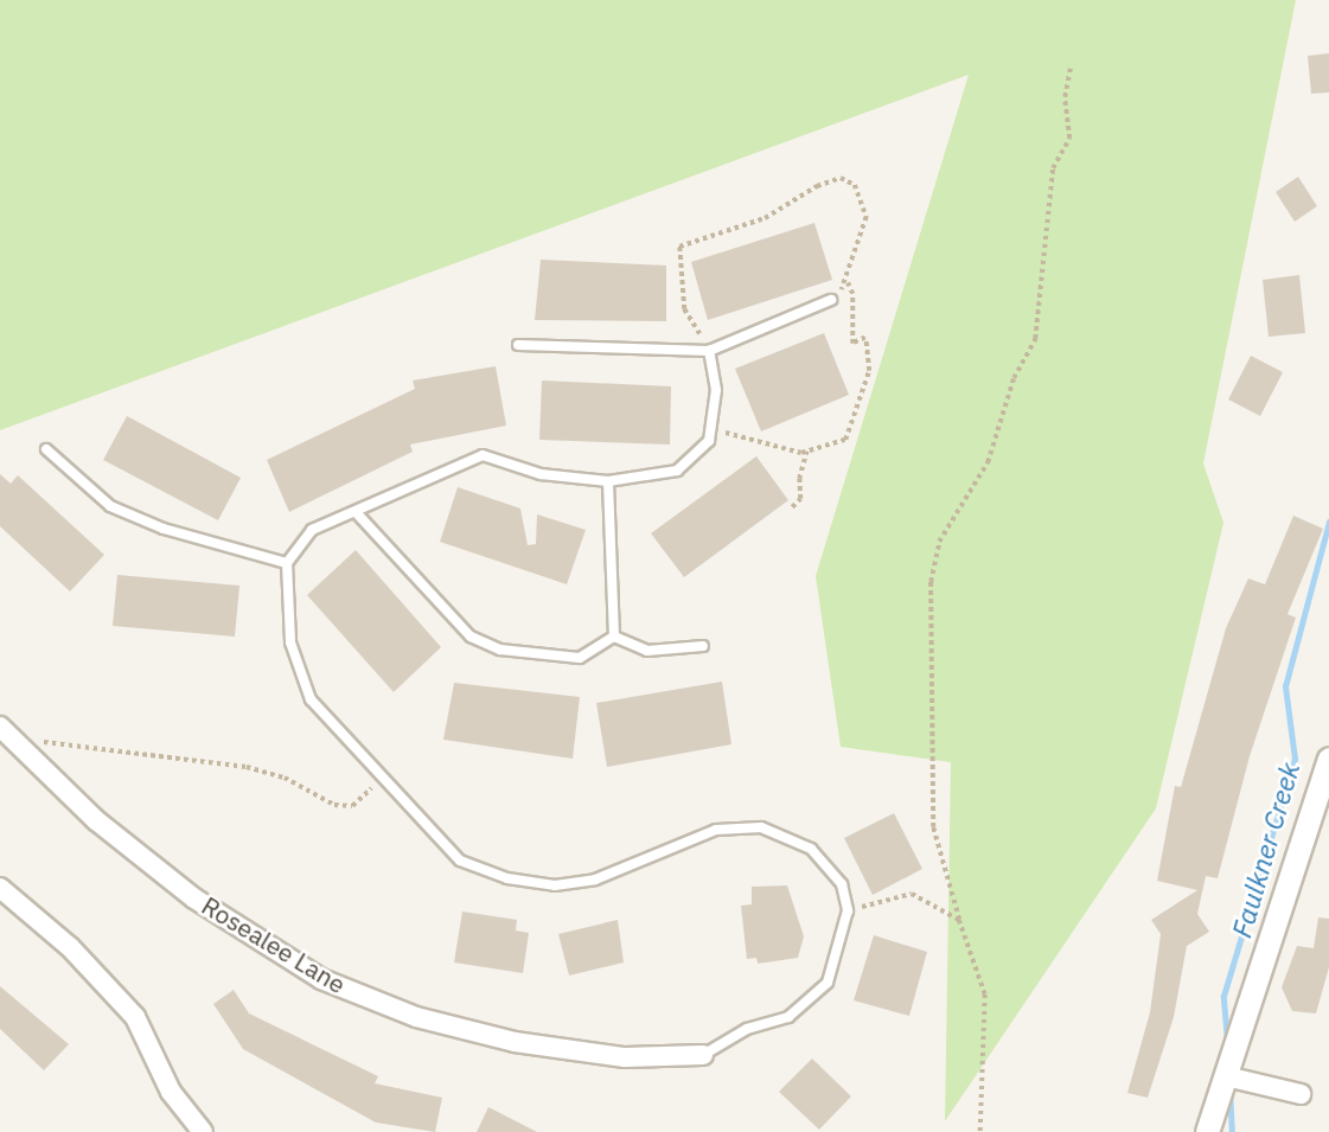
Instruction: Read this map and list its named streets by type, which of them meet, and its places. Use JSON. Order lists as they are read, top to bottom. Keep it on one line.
{"streets":{"street":["Rosealee Lane"]},"water":["Faulkner Creek"]}
